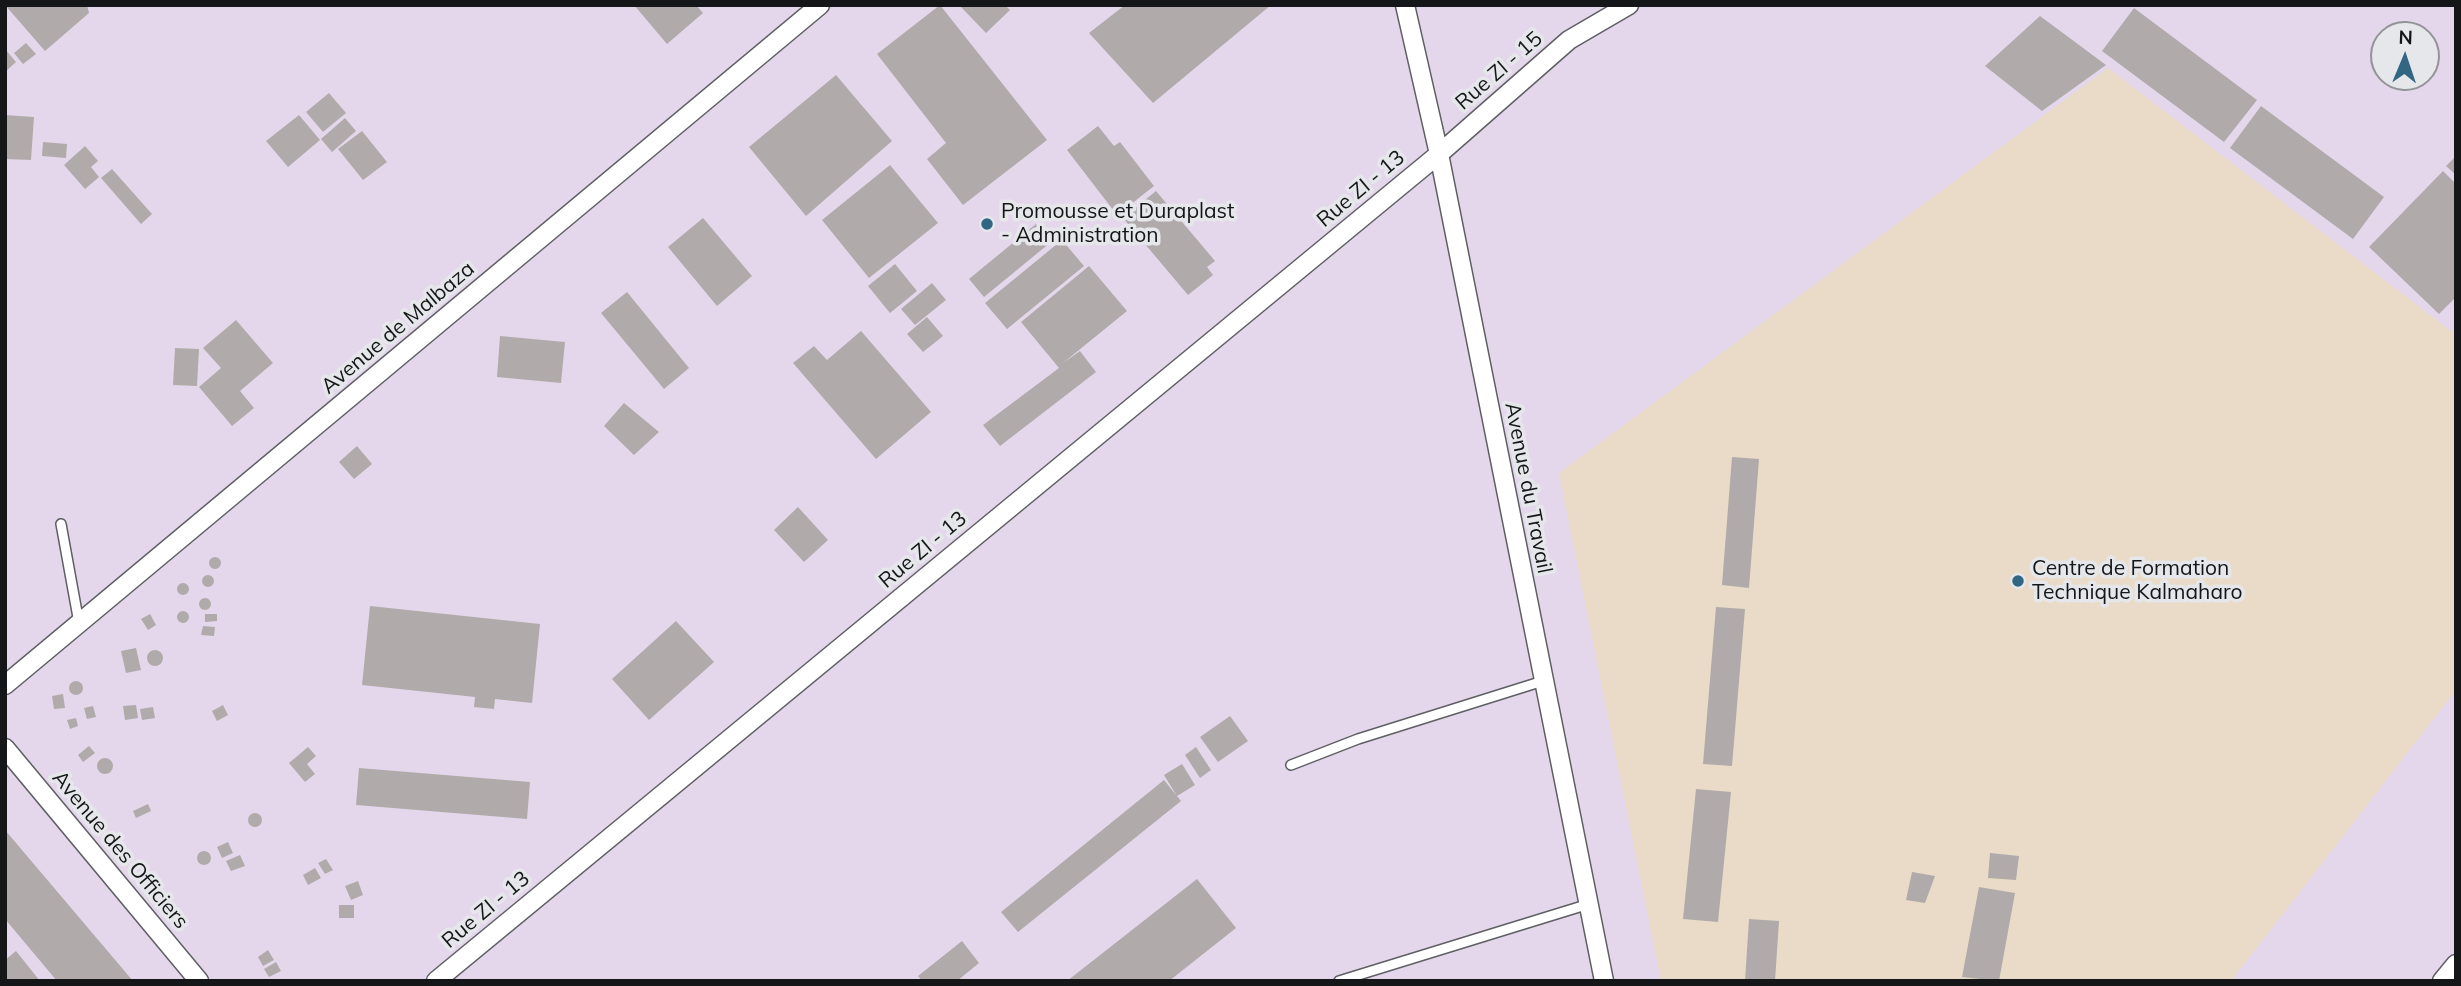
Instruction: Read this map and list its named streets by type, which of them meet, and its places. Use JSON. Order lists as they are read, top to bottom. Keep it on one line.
{"streets":{"street":["Rue ZI - 15","Rue ZI - 13","Avenue de Malbaza","Avenue du Travail","Avenue des Officiers"]},"crossings":[["Rue ZI - 15","Rue ZI - 13"],["Rue ZI - 15","Avenue du Travail"],["Rue ZI - 13","Avenue du Travail"]],"places":["Promousse et Duraplast - Administration","Centre de Formation Technique Kalmaharo"],"north":"top"}
